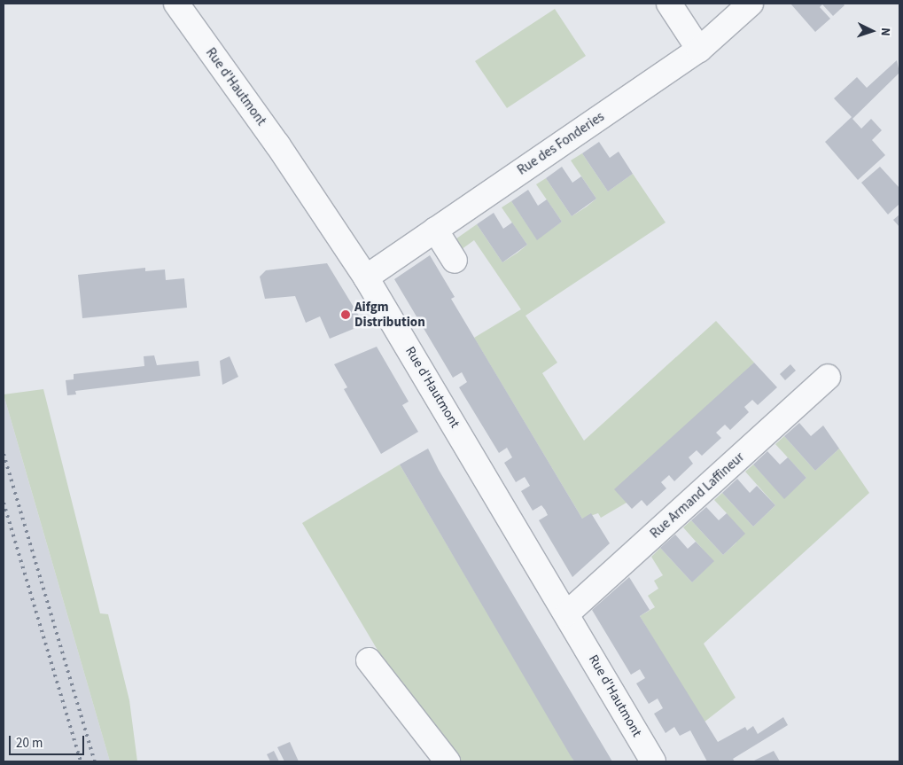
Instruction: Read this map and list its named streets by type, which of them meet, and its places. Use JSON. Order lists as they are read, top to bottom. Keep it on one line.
{"streets":{"street":["Rue d'Hautmont","Rue des Fonderies","Rue Armand Laffineur"]},"crossings":[["Rue d'Hautmont","Rue des Fonderies"],["Rue d'Hautmont","Rue Armand Laffineur"]],"places":["Aifgm Distribution"],"scale_bar":"20 m","north":"right"}
